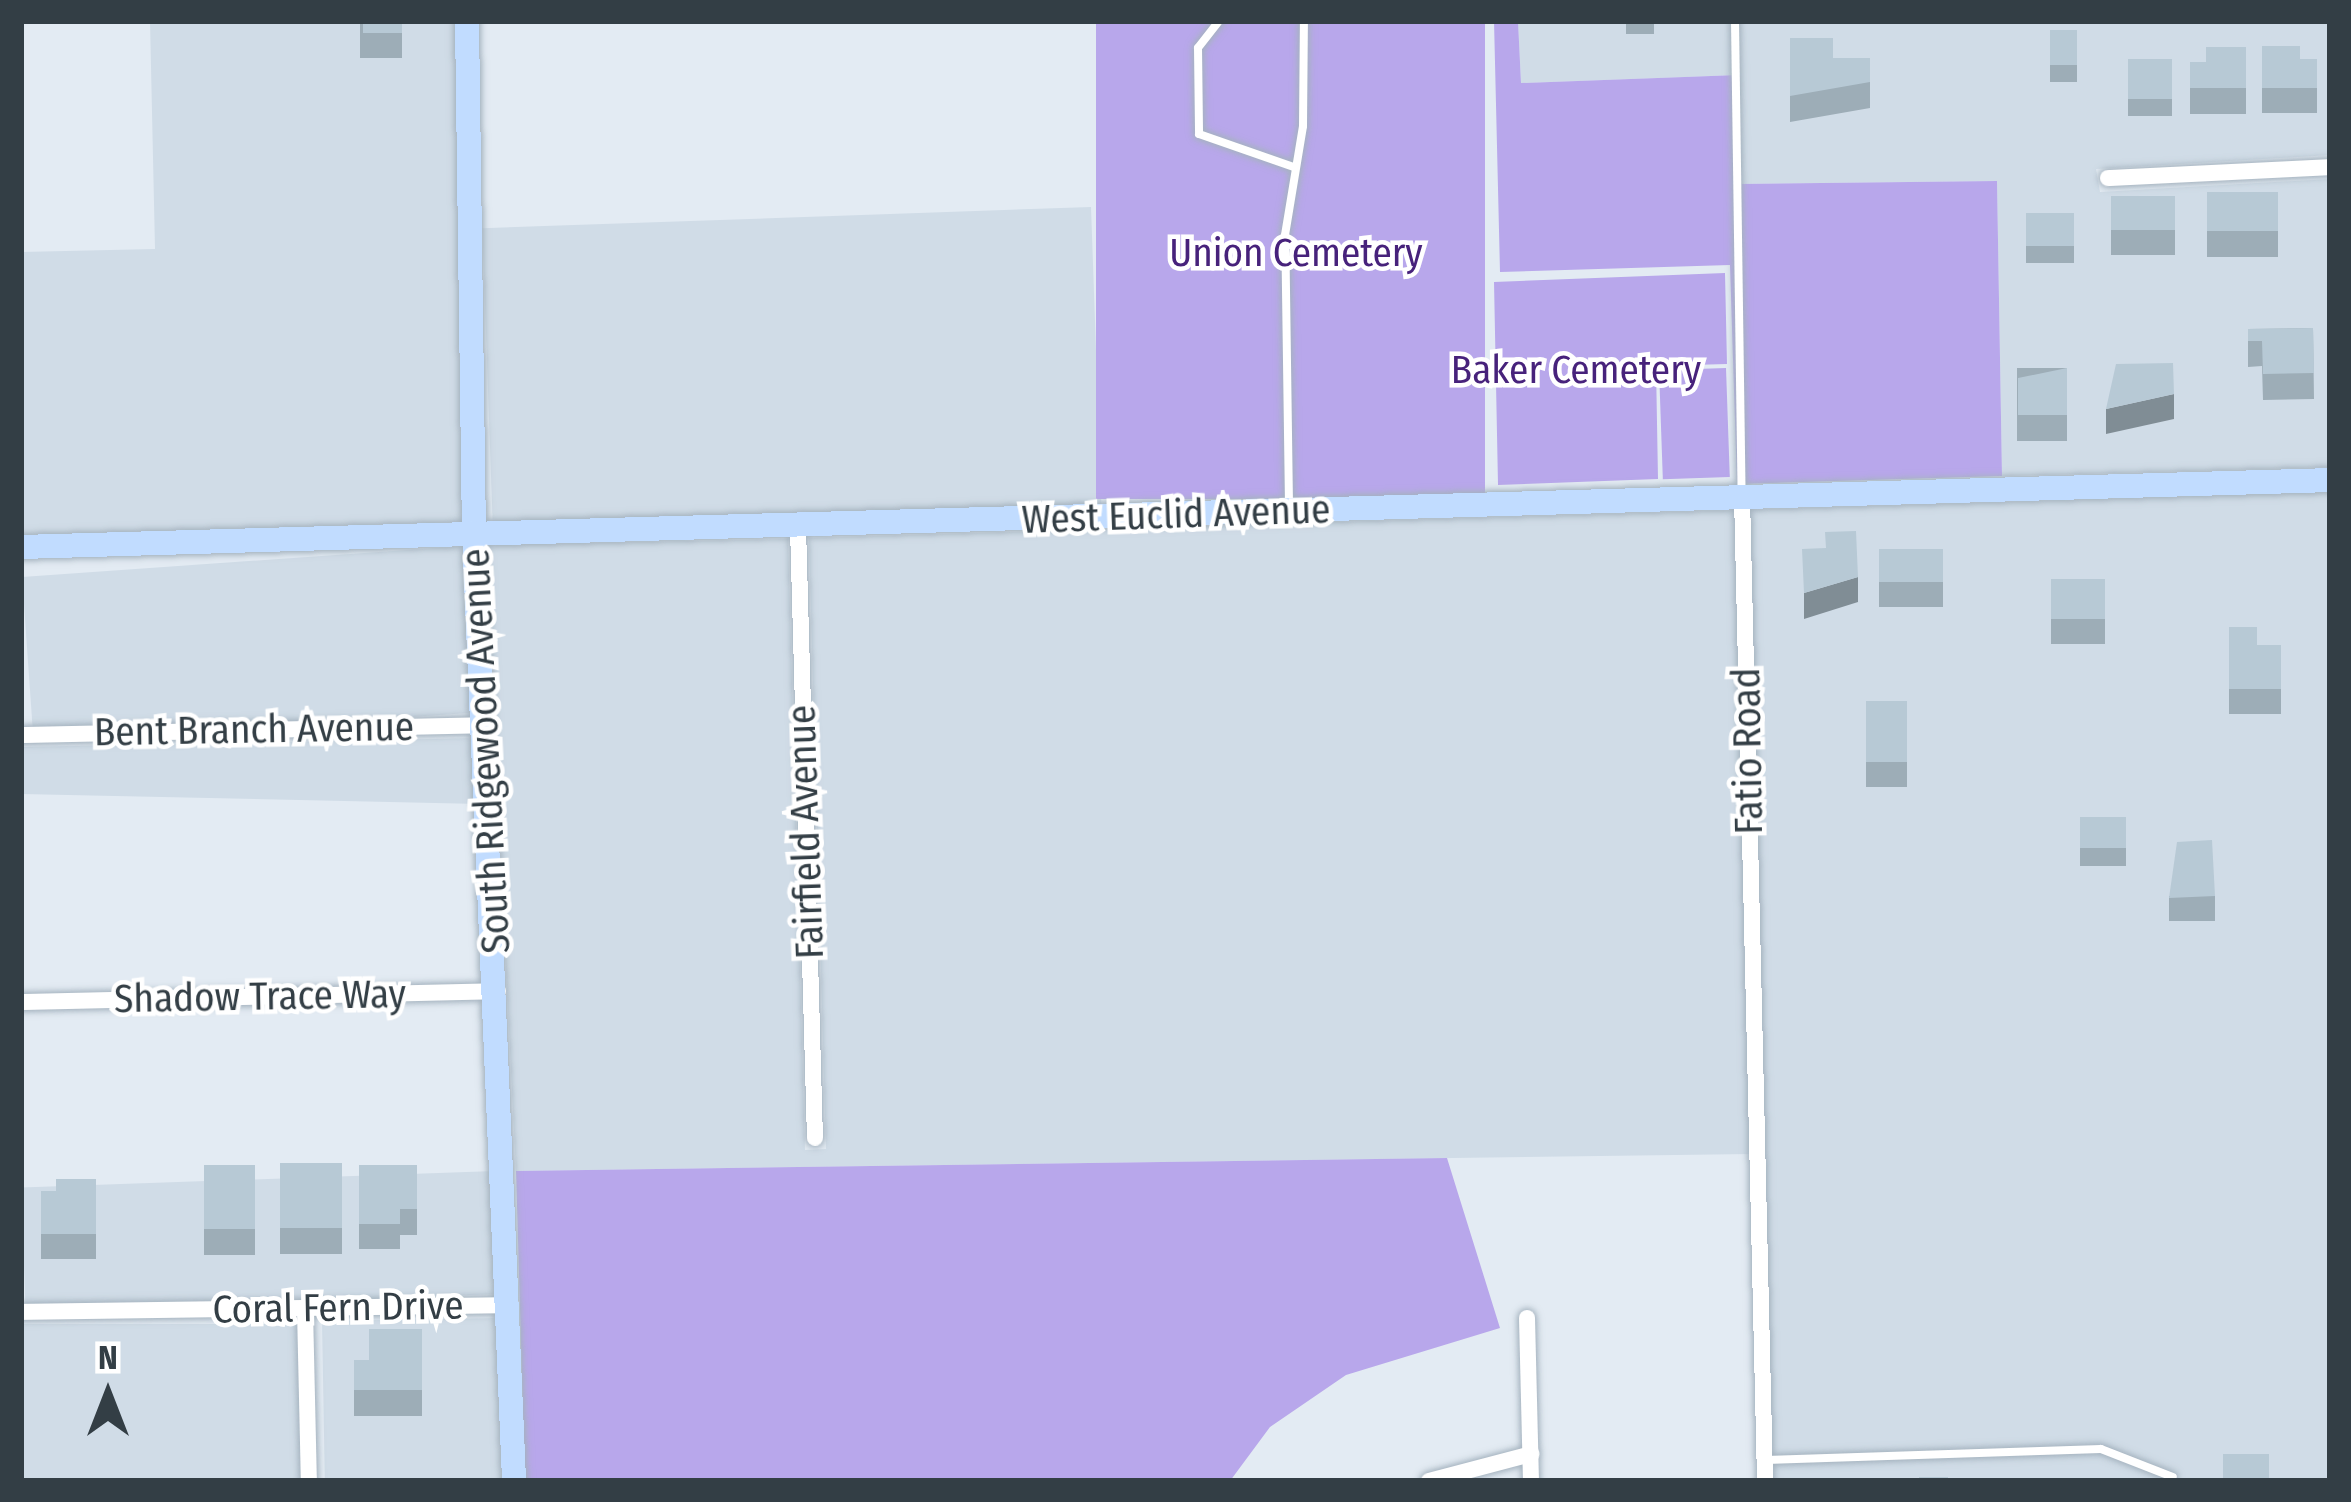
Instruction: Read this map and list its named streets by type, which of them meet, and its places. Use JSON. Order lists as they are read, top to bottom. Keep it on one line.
{"streets":{"street":["West Euclid Avenue","Bent Branch Avenue","South Ridgewood Avenue","Fatio Road","Fairfield Avenue","Shadow Trace Way","Coral Fern Drive"]},"crossings":[["West Euclid Avenue","South Ridgewood Avenue"],["West Euclid Avenue","Fatio Road"],["West Euclid Avenue","Fairfield Avenue"],["Bent Branch Avenue","South Ridgewood Avenue"],["South Ridgewood Avenue","Shadow Trace Way"],["South Ridgewood Avenue","Coral Fern Drive"]],"parks":["Union Cemetery","Baker Cemetery"],"north":"top"}
